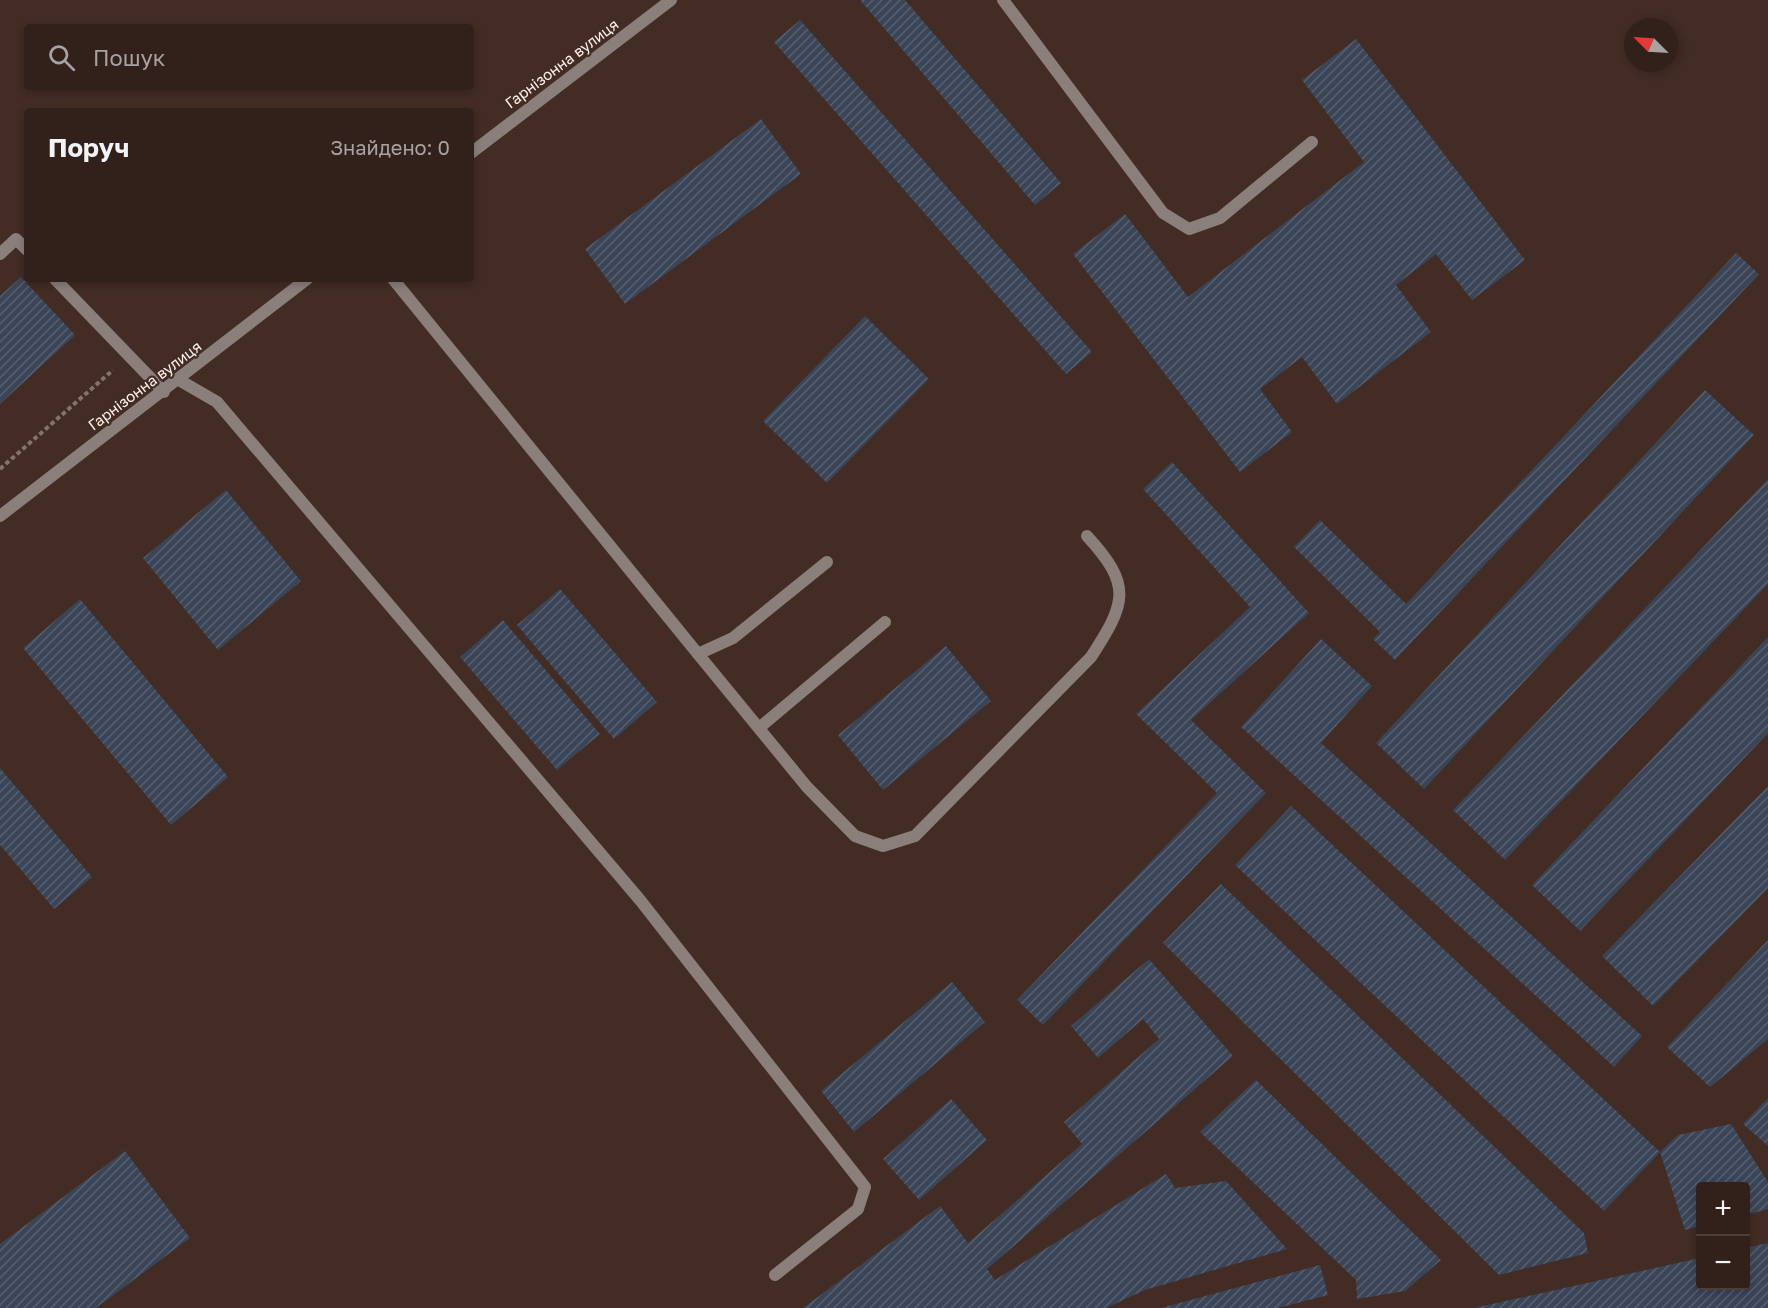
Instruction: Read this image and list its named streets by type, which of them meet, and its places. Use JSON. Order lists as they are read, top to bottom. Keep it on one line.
{"streets":{"street":["Гарнізонна вулиця"]},"north":"top left","page":{"search":"Пошук","heading":["Поруч","Знайдено: 0"],"map_buttons":["+","−"]}}
